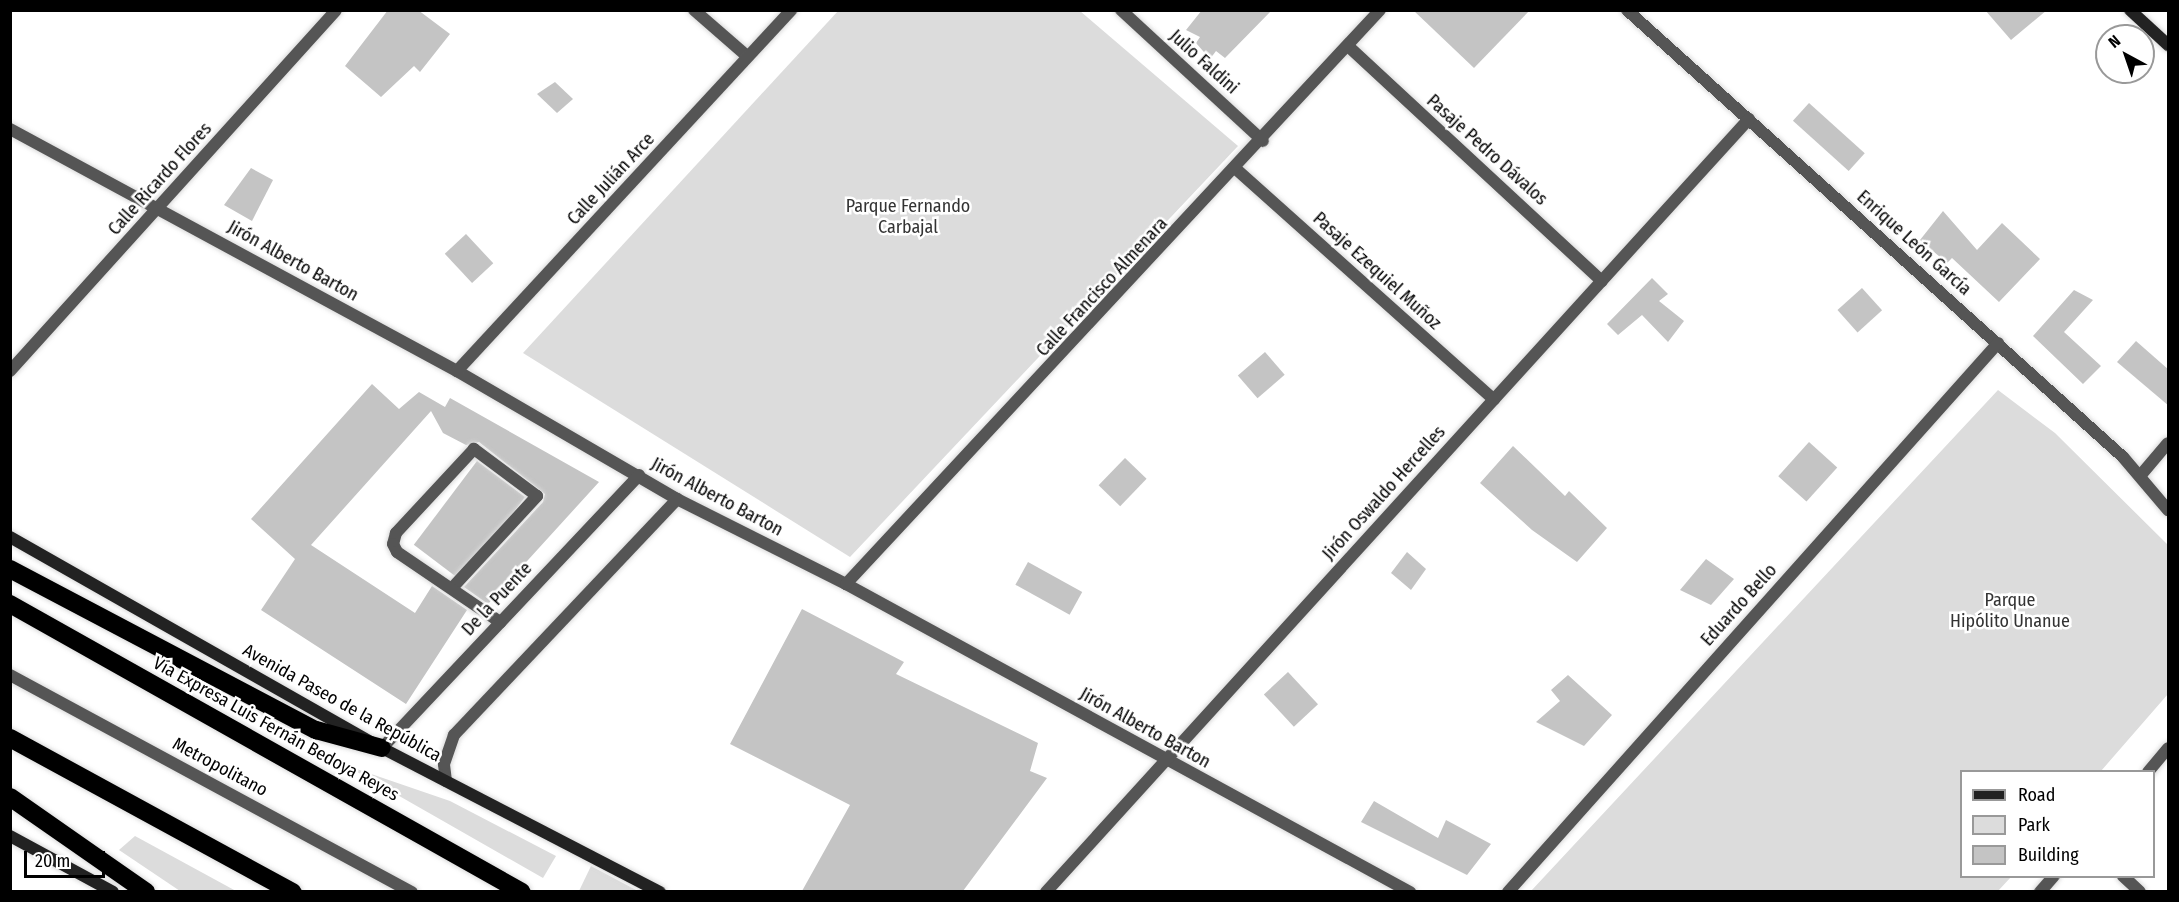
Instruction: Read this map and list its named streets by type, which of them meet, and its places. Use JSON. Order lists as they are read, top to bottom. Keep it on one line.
{"streets":{"highway":["Vía Expresa Luis Fernán Bedoya Reyes"],"main road":["Avenida Paseo de la República"],"street":["Julio Faldini","Pasaje Pedro Dávalos","Calle Ricardo Flores","Calle Julián Arce","Enrique León García","Jirón Alberto Barton","Pasaje Ezequiel Muñoz","Calle Francisco Almenara","Jirón Oswaldo Hercelles","De la Puente","Eduardo Bello","Metropolitano"]},"crossings":[["Julio Faldini","Calle Francisco Almenara"],["Pasaje Pedro Dávalos","Calle Francisco Almenara"],["Pasaje Pedro Dávalos","Jirón Oswaldo Hercelles"],["Calle Ricardo Flores","Jirón Alberto Barton"],["Calle Julián Arce","Jirón Alberto Barton"],["Enrique León García","Jirón Oswaldo Hercelles"],["Enrique León García","Eduardo Bello"],["Jirón Alberto Barton","Calle Francisco Almenara"],["Jirón Alberto Barton","Jirón Oswaldo Hercelles"],["Jirón Alberto Barton","De la Puente"],["Pasaje Ezequiel Muñoz","Calle Francisco Almenara"],["Pasaje Ezequiel Muñoz","Jirón Oswaldo Hercelles"],["De la Puente","Avenida Paseo de la República"]],"parks":["Parque Fernando Carbajal","Parque Hipólito Unanue"],"legend":["Road","Park","Building"],"scale_bar":"20 m","north":"top left"}
